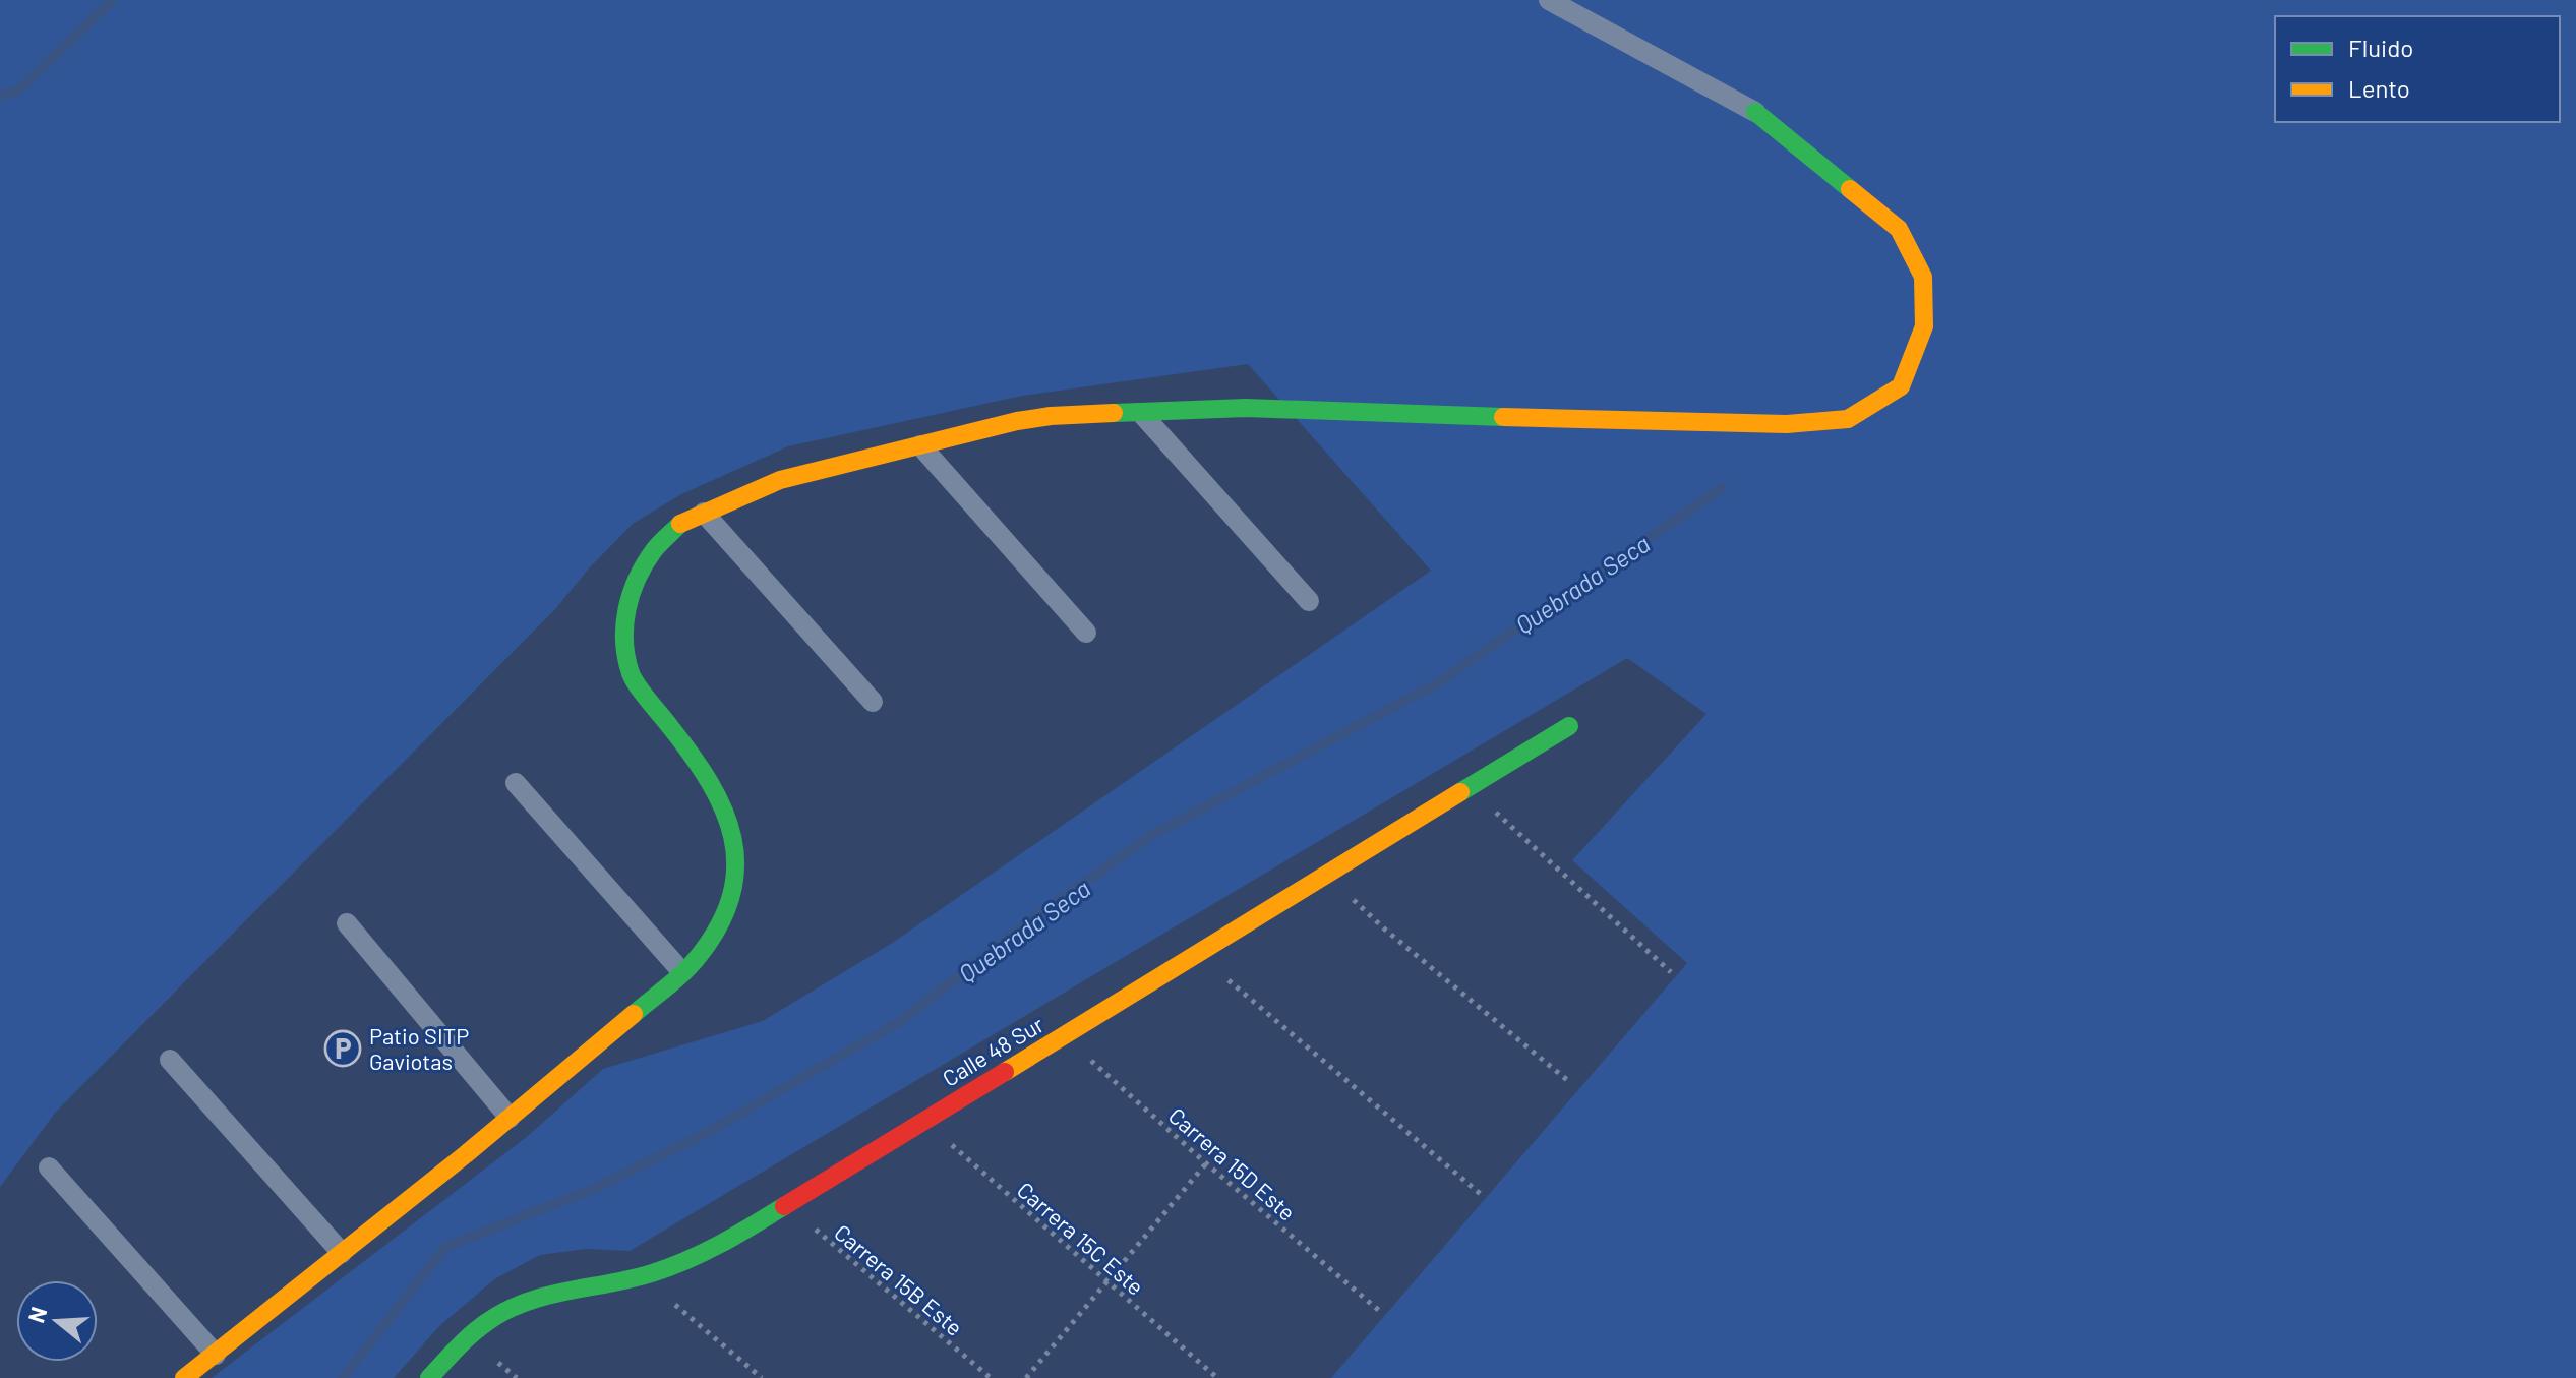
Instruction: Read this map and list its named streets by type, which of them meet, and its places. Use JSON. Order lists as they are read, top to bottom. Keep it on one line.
{"streets":{"street":["Calle 48 Sur"],"path":["Carrera 15D Este","Carrera 15C Este","Carrera 15B Este"]},"crossings":[["Calle 48 Sur","Carrera 15D Este"],["Calle 48 Sur","Carrera 15C Este"],["Calle 48 Sur","Carrera 15B Este"]],"water":["Quebrada Seca"],"places":{"parking":["Patio SITP Gaviotas"]},"legend":["Fluido","Lento"],"north":"left"}
